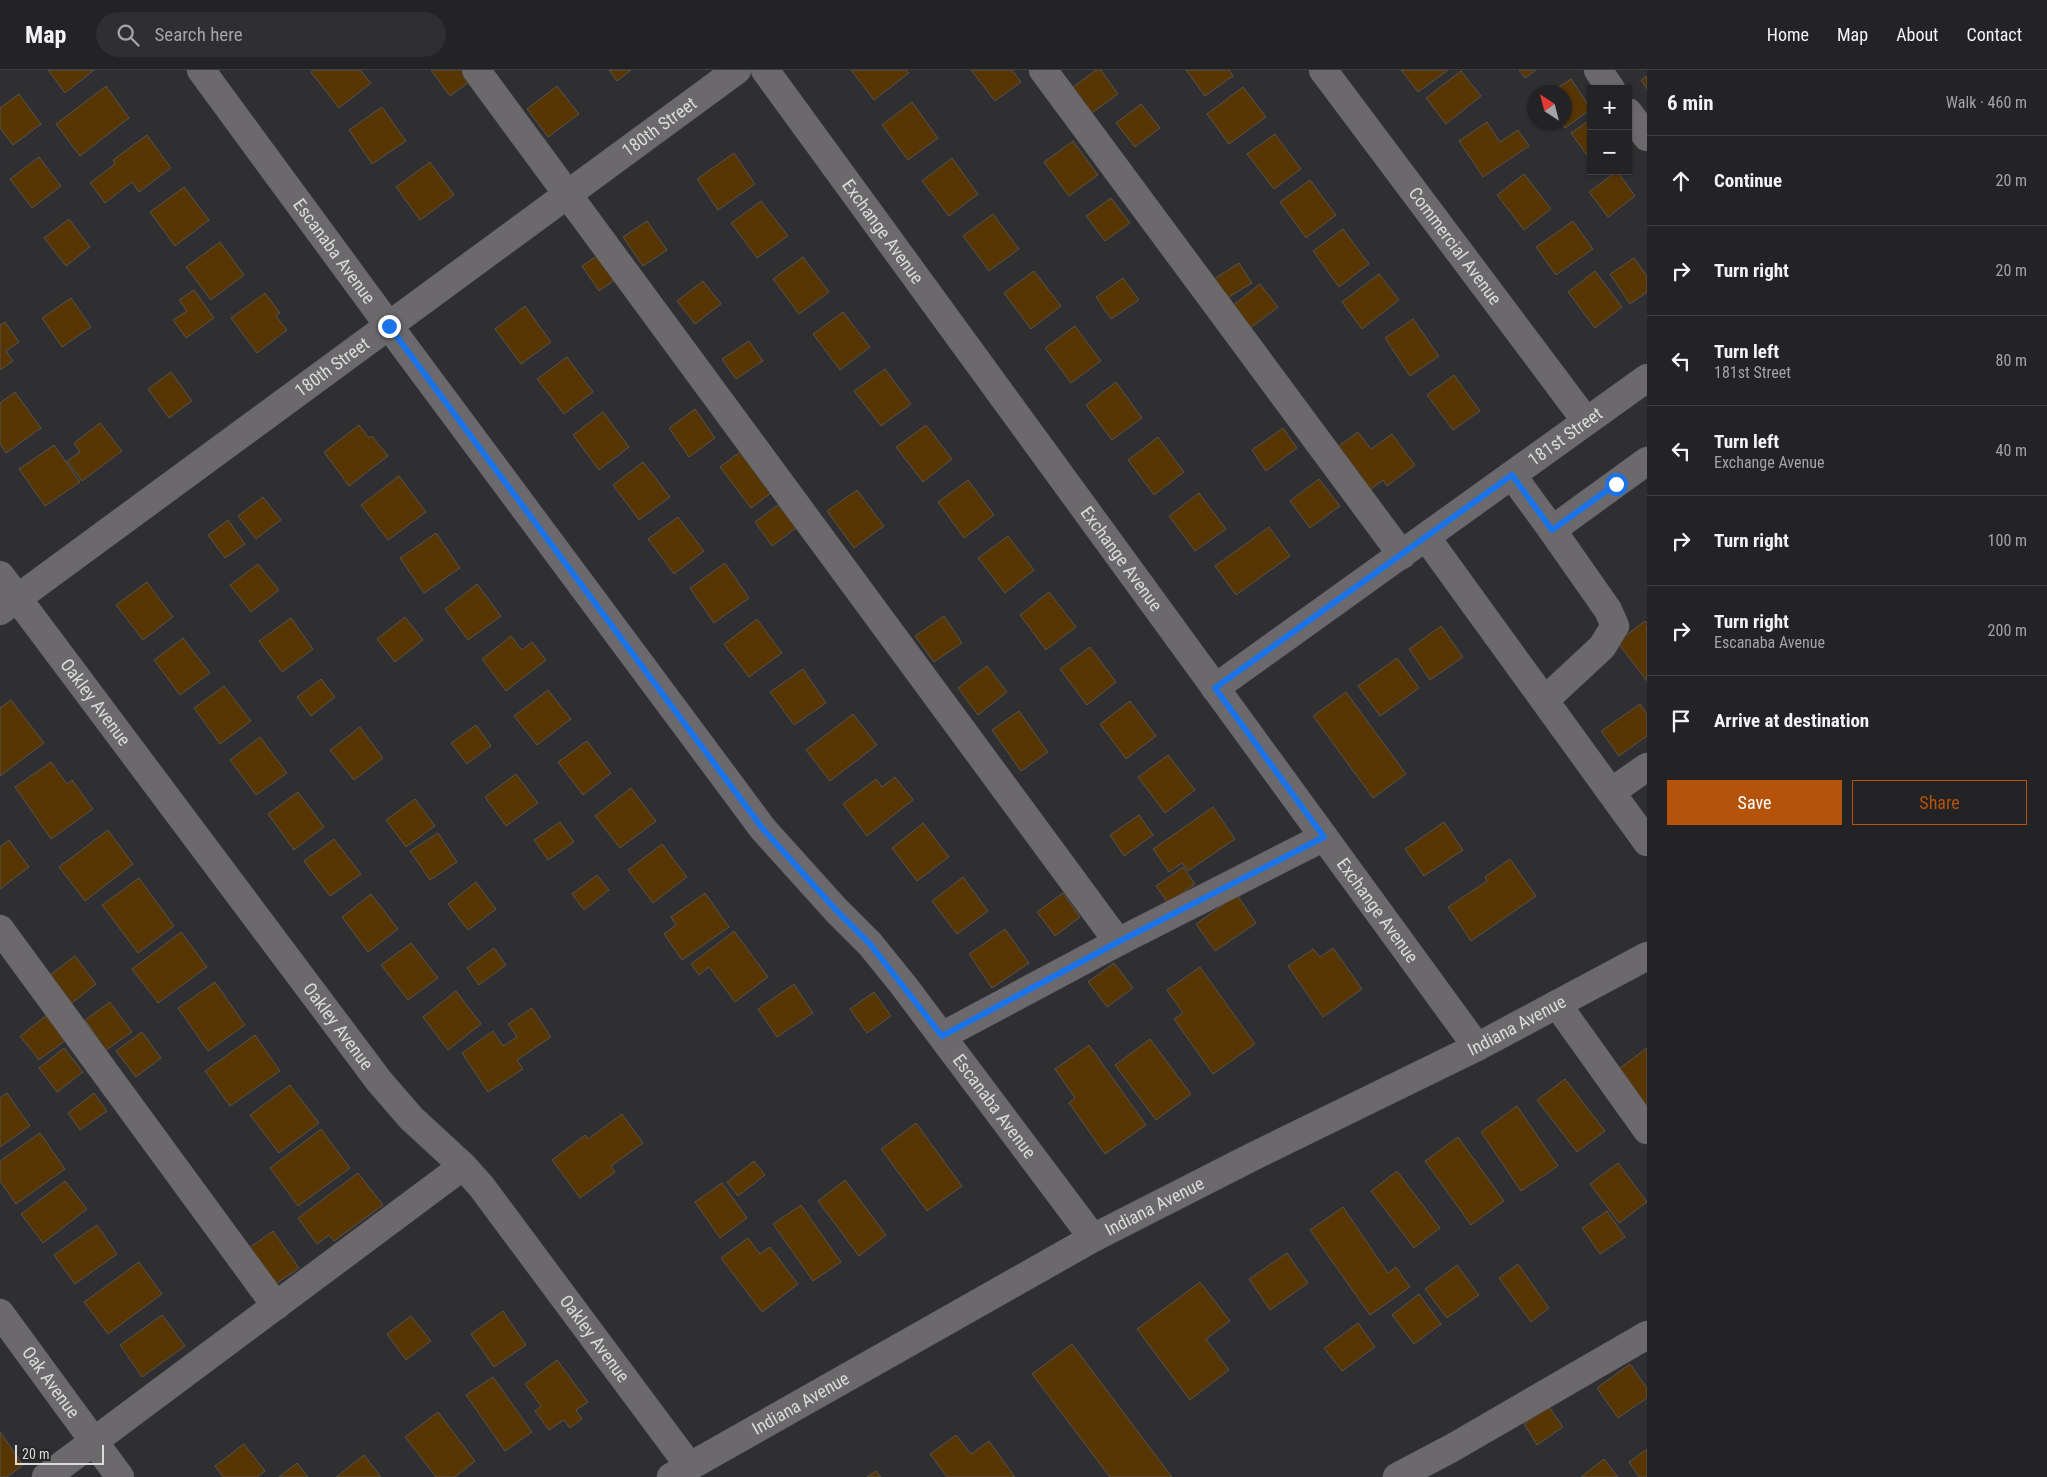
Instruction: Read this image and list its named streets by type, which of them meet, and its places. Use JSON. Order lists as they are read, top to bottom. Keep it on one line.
{"streets":{"street":["180th Street","Exchange Avenue","Commercial Avenue","Escanaba Avenue","181st Street","Oakley Avenue","Indiana Avenue","Oak Avenue"]},"crossings":[["180th Street","Escanaba Avenue"],["180th Street","Oakley Avenue"],["Exchange Avenue","181st Street"],["Exchange Avenue","Indiana Avenue"],["Commercial Avenue","181st Street"],["Escanaba Avenue","Indiana Avenue"],["Oakley Avenue","Indiana Avenue"]],"scale_bar":"20 m","north":"top left","page":{"header":"Map","search":"Search here","nav":["Home","Map","About","Contact"],"heading":["6 min","Walk · 460 m"],"map_buttons":["+","−"],"list":[["Continue","20 m"],["Turn right","20 m"],["Turn left","181st Street","80 m"],["Turn left","Exchange Avenue","40 m"],["Turn right","100 m"],["Turn right","Escanaba Avenue","200 m"],"Arrive at destination"],"buttons":["Save","Share"],"scale":"20 m"}}
